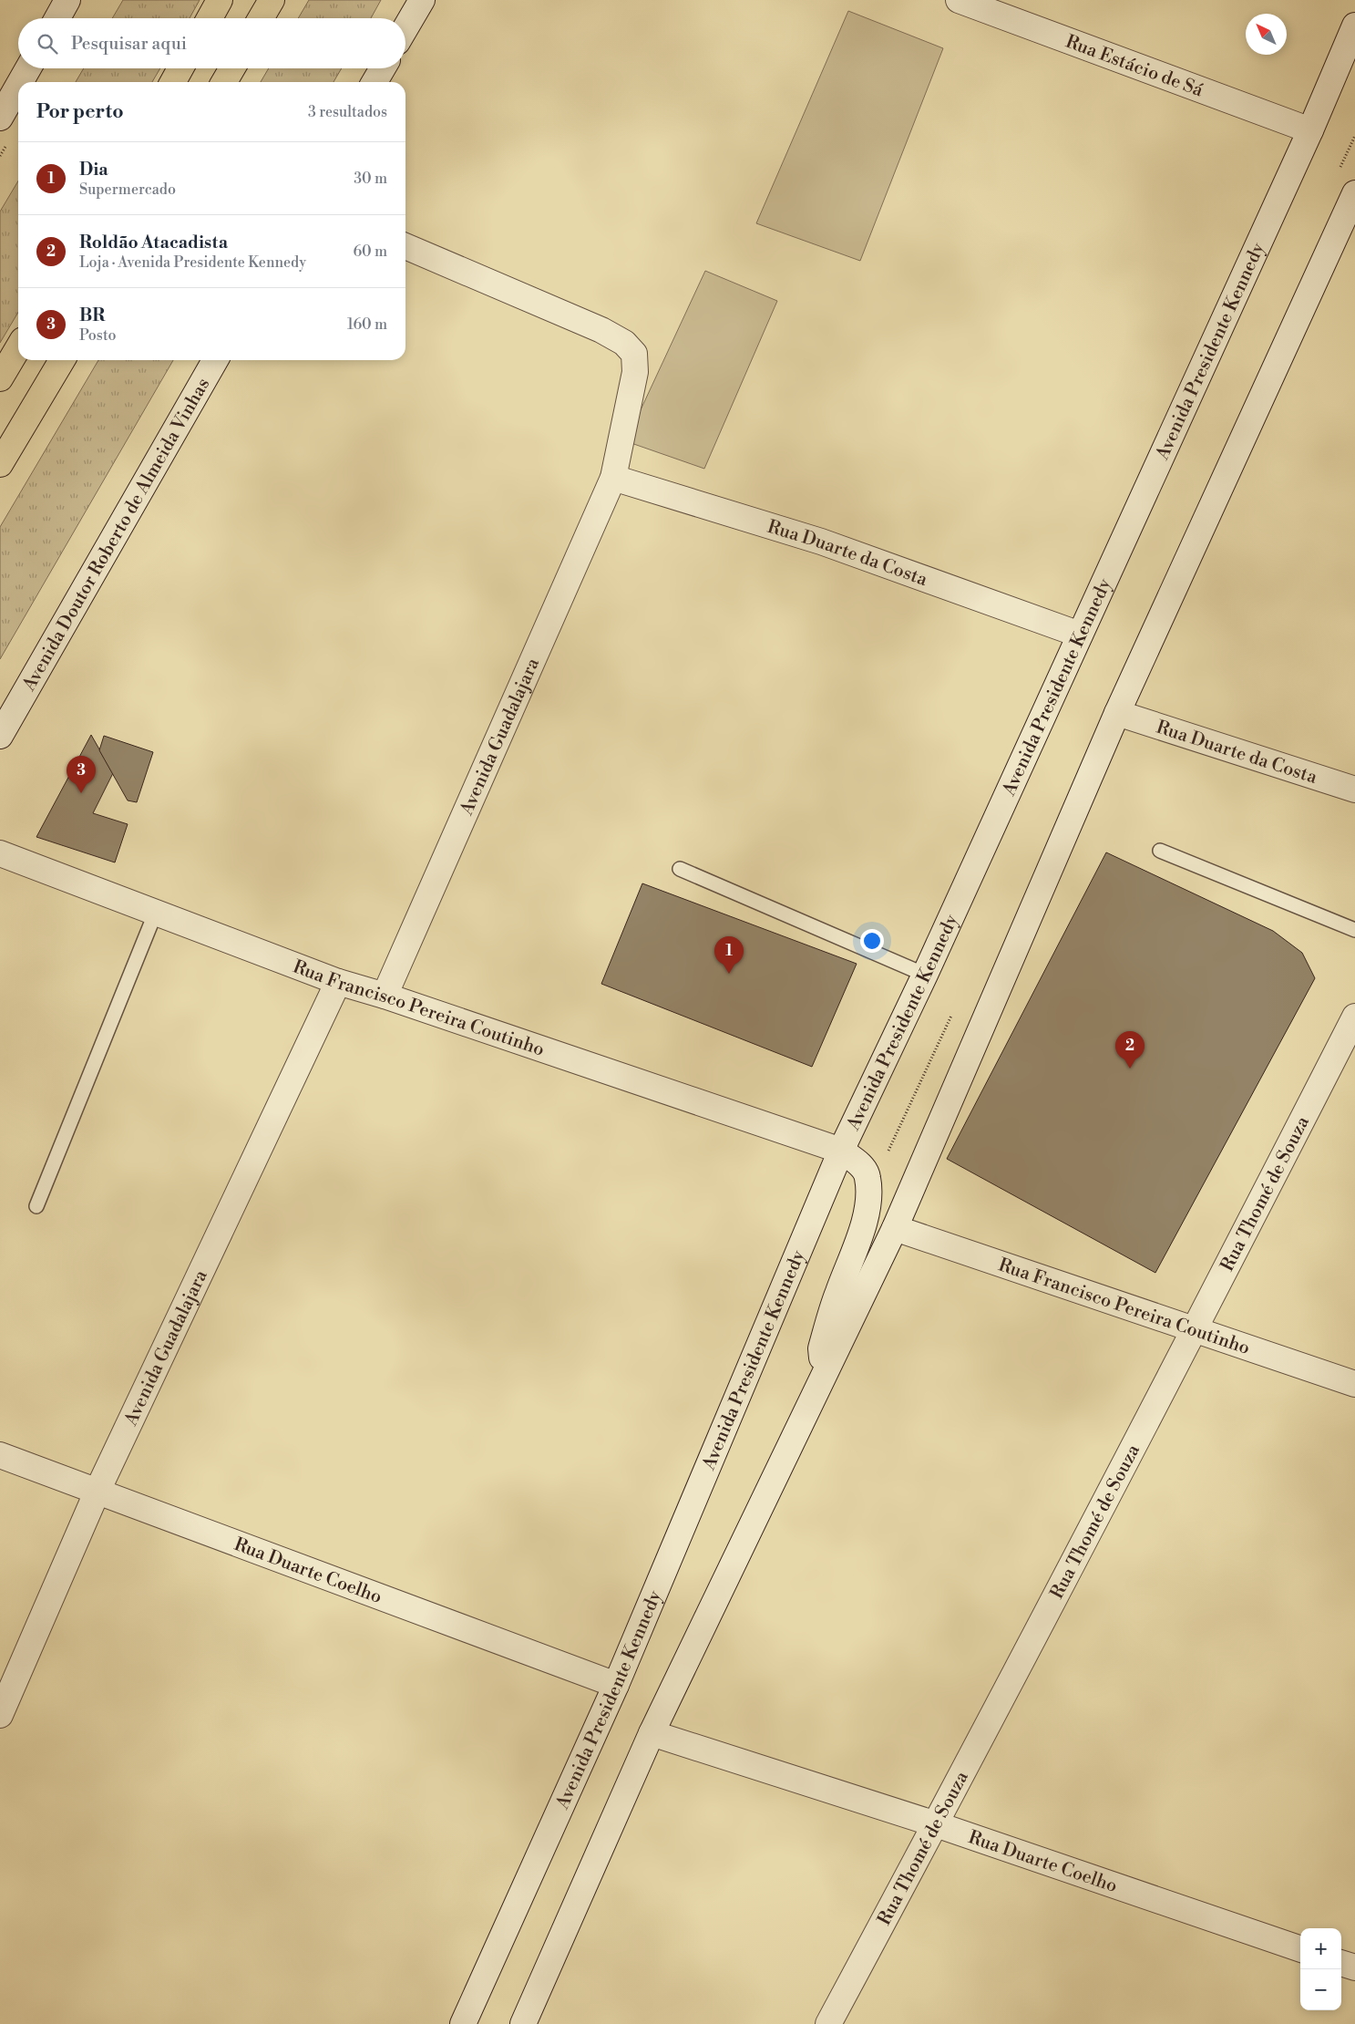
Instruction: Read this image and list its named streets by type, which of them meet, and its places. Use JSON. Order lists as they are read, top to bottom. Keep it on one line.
{"streets":{"street":["Rua Estácio de Sá","Avenida Presidente Kennedy","Avenida Doutor Roberto de Almeida Vinhas","Rua Duarte da Costa","Avenida Guadalajara","Rua Francisco Pereira Coutinho","Rua Thomé de Souza","Rua Duarte Coelho"]},"crossings":[["Rua Estácio de Sá","Avenida Presidente Kennedy"],["Avenida Presidente Kennedy","Rua Duarte da Costa"],["Avenida Presidente Kennedy","Rua Francisco Pereira Coutinho"],["Avenida Presidente Kennedy","Rua Duarte Coelho"],["Rua Duarte da Costa","Avenida Guadalajara"],["Avenida Guadalajara","Rua Francisco Pereira Coutinho"],["Avenida Guadalajara","Rua Duarte Coelho"],["Rua Francisco Pereira Coutinho","Rua Thomé de Souza"],["Rua Thomé de Souza","Rua Duarte Coelho"]],"north":"top left","page":{"search":"Pesquisar aqui","heading":["Por perto","3 resultados"],"list":[{"mark":"1","name":"Dia","note":"Supermercado","value":"30 m"},{"mark":"2","name":"Roldão Atacadista","note":"Loja · Avenida Presidente Kennedy","value":"60 m"},{"mark":"3","name":"BR","note":"Posto","value":"160 m"}],"pins":["3","1","2"],"map_buttons":["+","−"]}}
